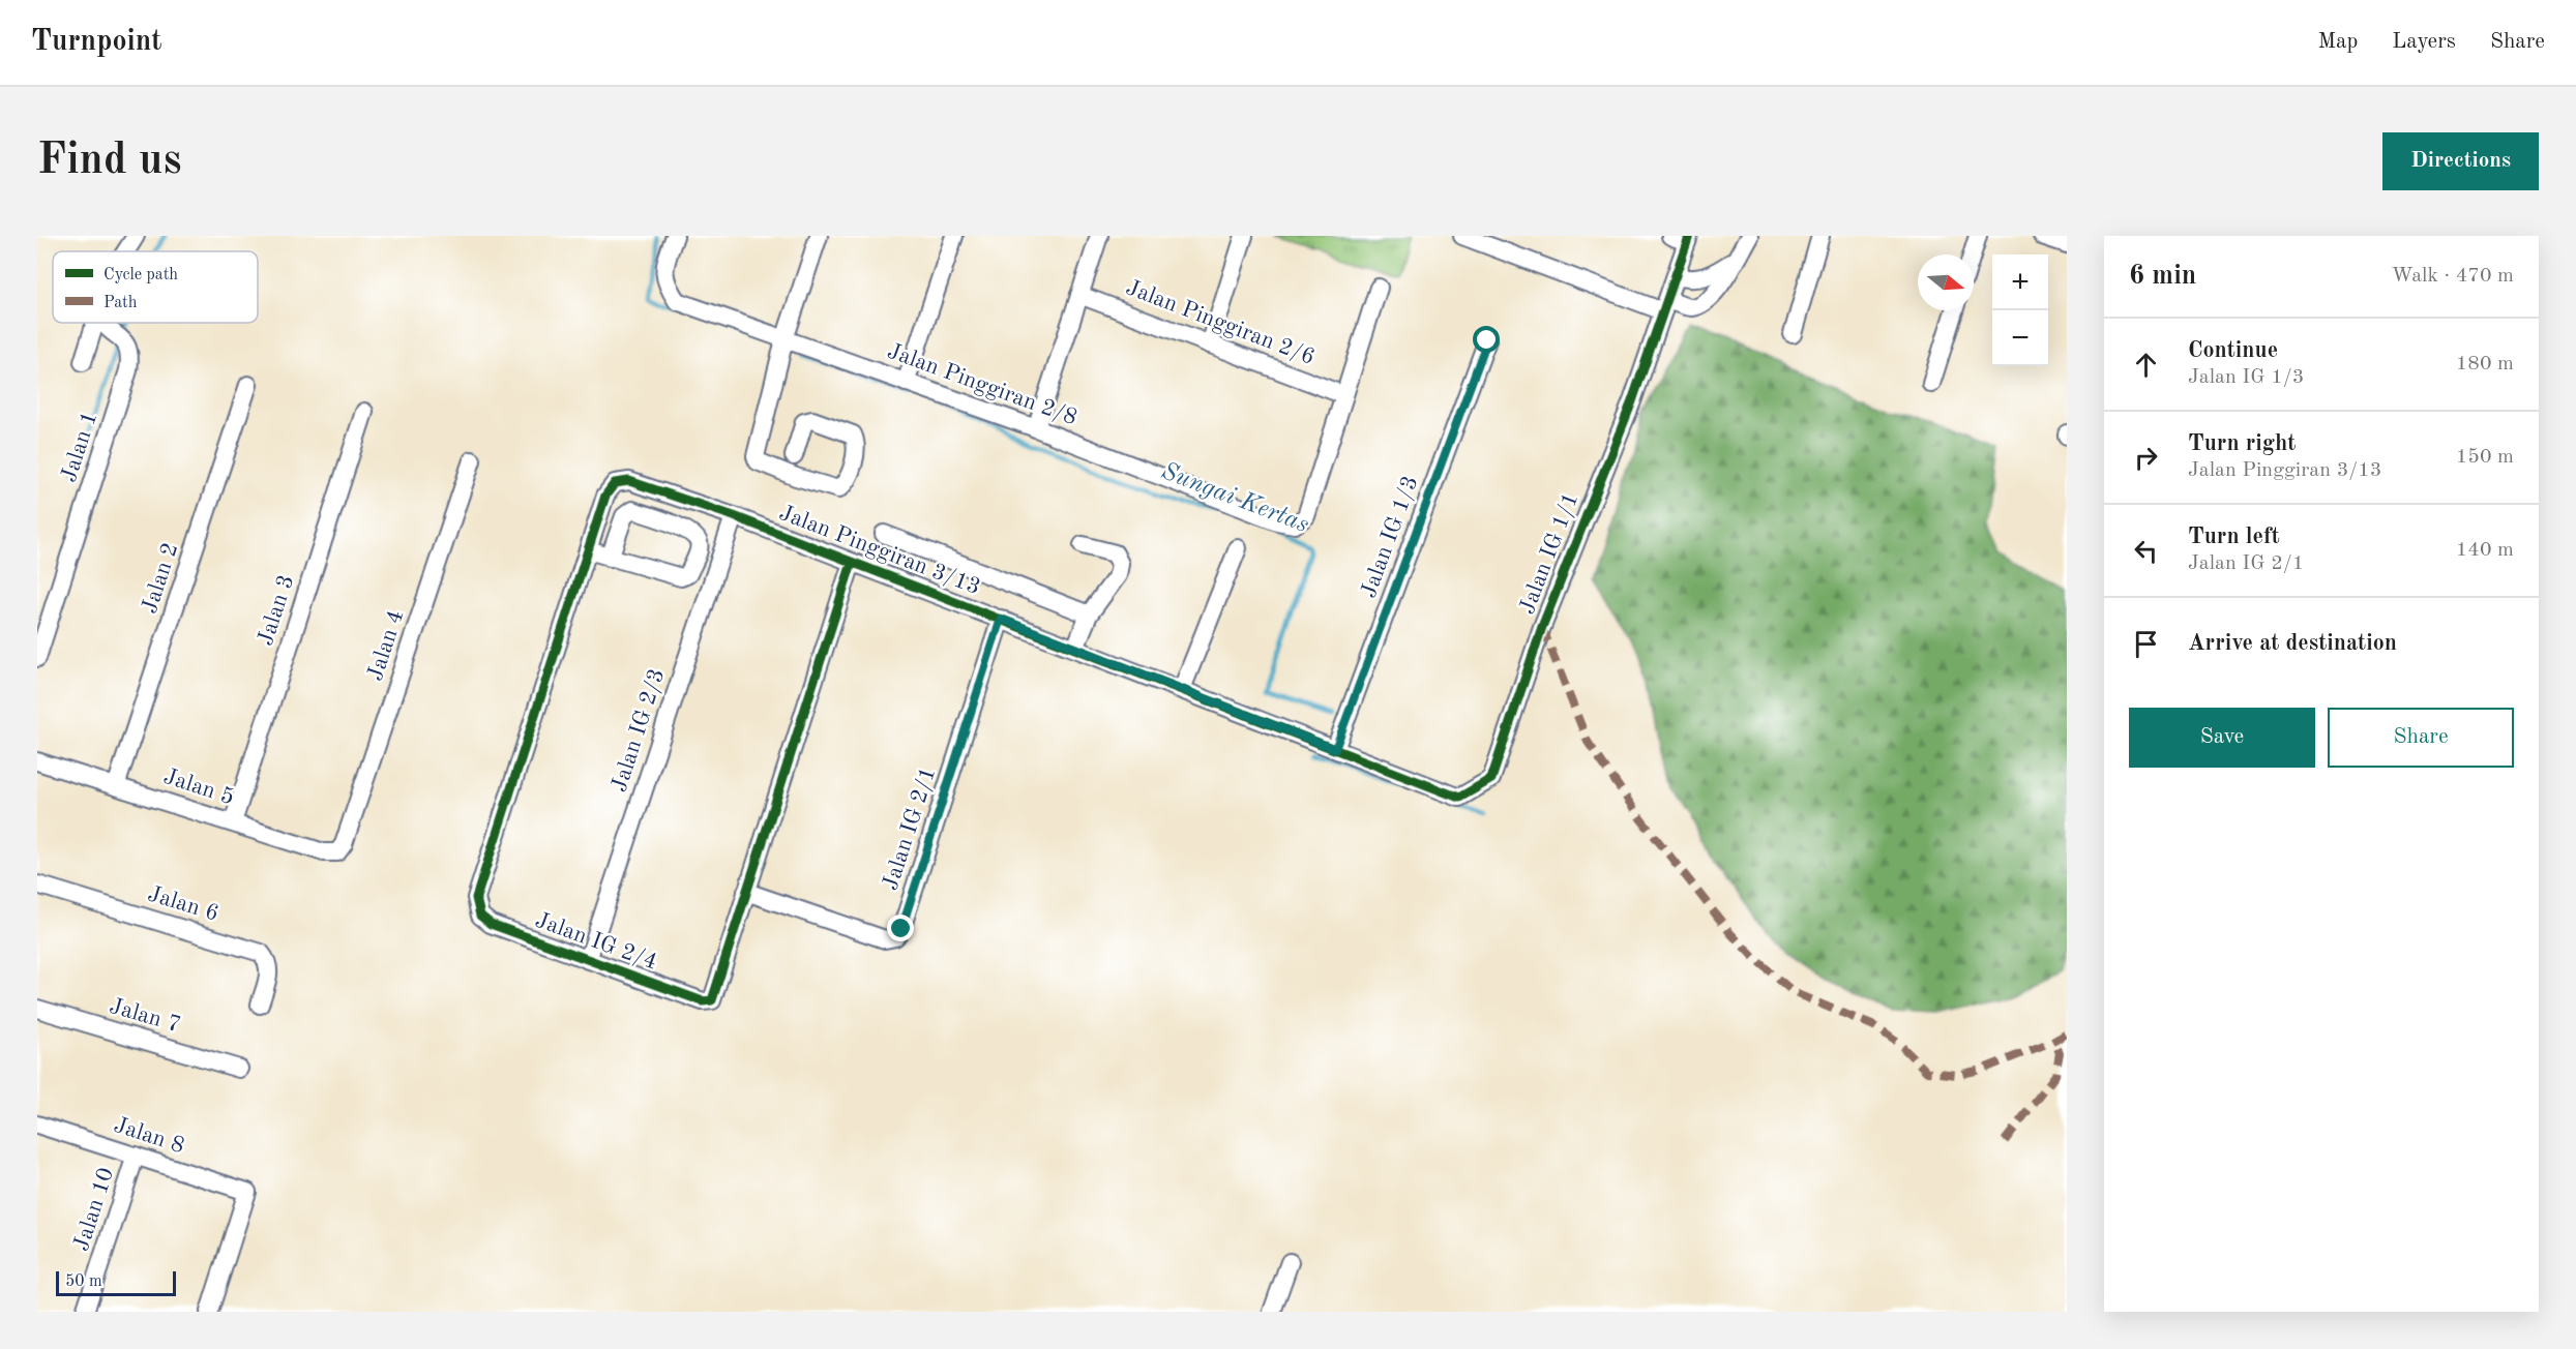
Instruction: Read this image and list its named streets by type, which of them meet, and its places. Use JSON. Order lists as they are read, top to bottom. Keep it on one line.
{"streets":{"street":["Jalan Pinggiran 2/6","Jalan Pinggiran 2/8","Jalan 1","Jalan IG 1/3","Jalan Pinggiran 3/13","Jalan IG 1/1","Jalan 2","Jalan 3","Jalan 4","Jalan IG 2/3","Jalan 5","Jalan IG 2/1","Jalan 6","Jalan IG 2/4","Jalan 7","Jalan 8","Jalan 10"]},"crossings":[["Jalan Pinggiran 2/6","Jalan Pinggiran 2/8"],["Jalan IG 1/3","Jalan Pinggiran 3/13"],["Jalan Pinggiran 3/13","Jalan IG 1/1"],["Jalan Pinggiran 3/13","Jalan IG 2/3"],["Jalan Pinggiran 3/13","Jalan IG 2/1"],["Jalan Pinggiran 3/13","Jalan IG 2/4"],["Jalan 2","Jalan 5"],["Jalan 3","Jalan 5"],["Jalan 4","Jalan 5"],["Jalan IG 2/3","Jalan IG 2/4"],["Jalan IG 2/1","Jalan IG 2/4"],["Jalan 8","Jalan 10"]],"water":["Sungai Kertas"],"legend":["Cycle path","Path"],"scale_bar":"50 m","north":"right","page":{"header":"Turnpoint","nav":["Map","Layers","Share"],"buttons":["Directions",["Save","Share"]],"title":"Find us","heading":["6 min","Walk · 470 m"],"map_buttons":["+","−"],"list":[["Continue","Jalan IG 1/3","180 m"],["Turn right","Jalan Pinggiran 3/13","150 m"],["Turn left","Jalan IG 2/1","140 m"],"Arrive at destination"],"scale":"50 m"}}
